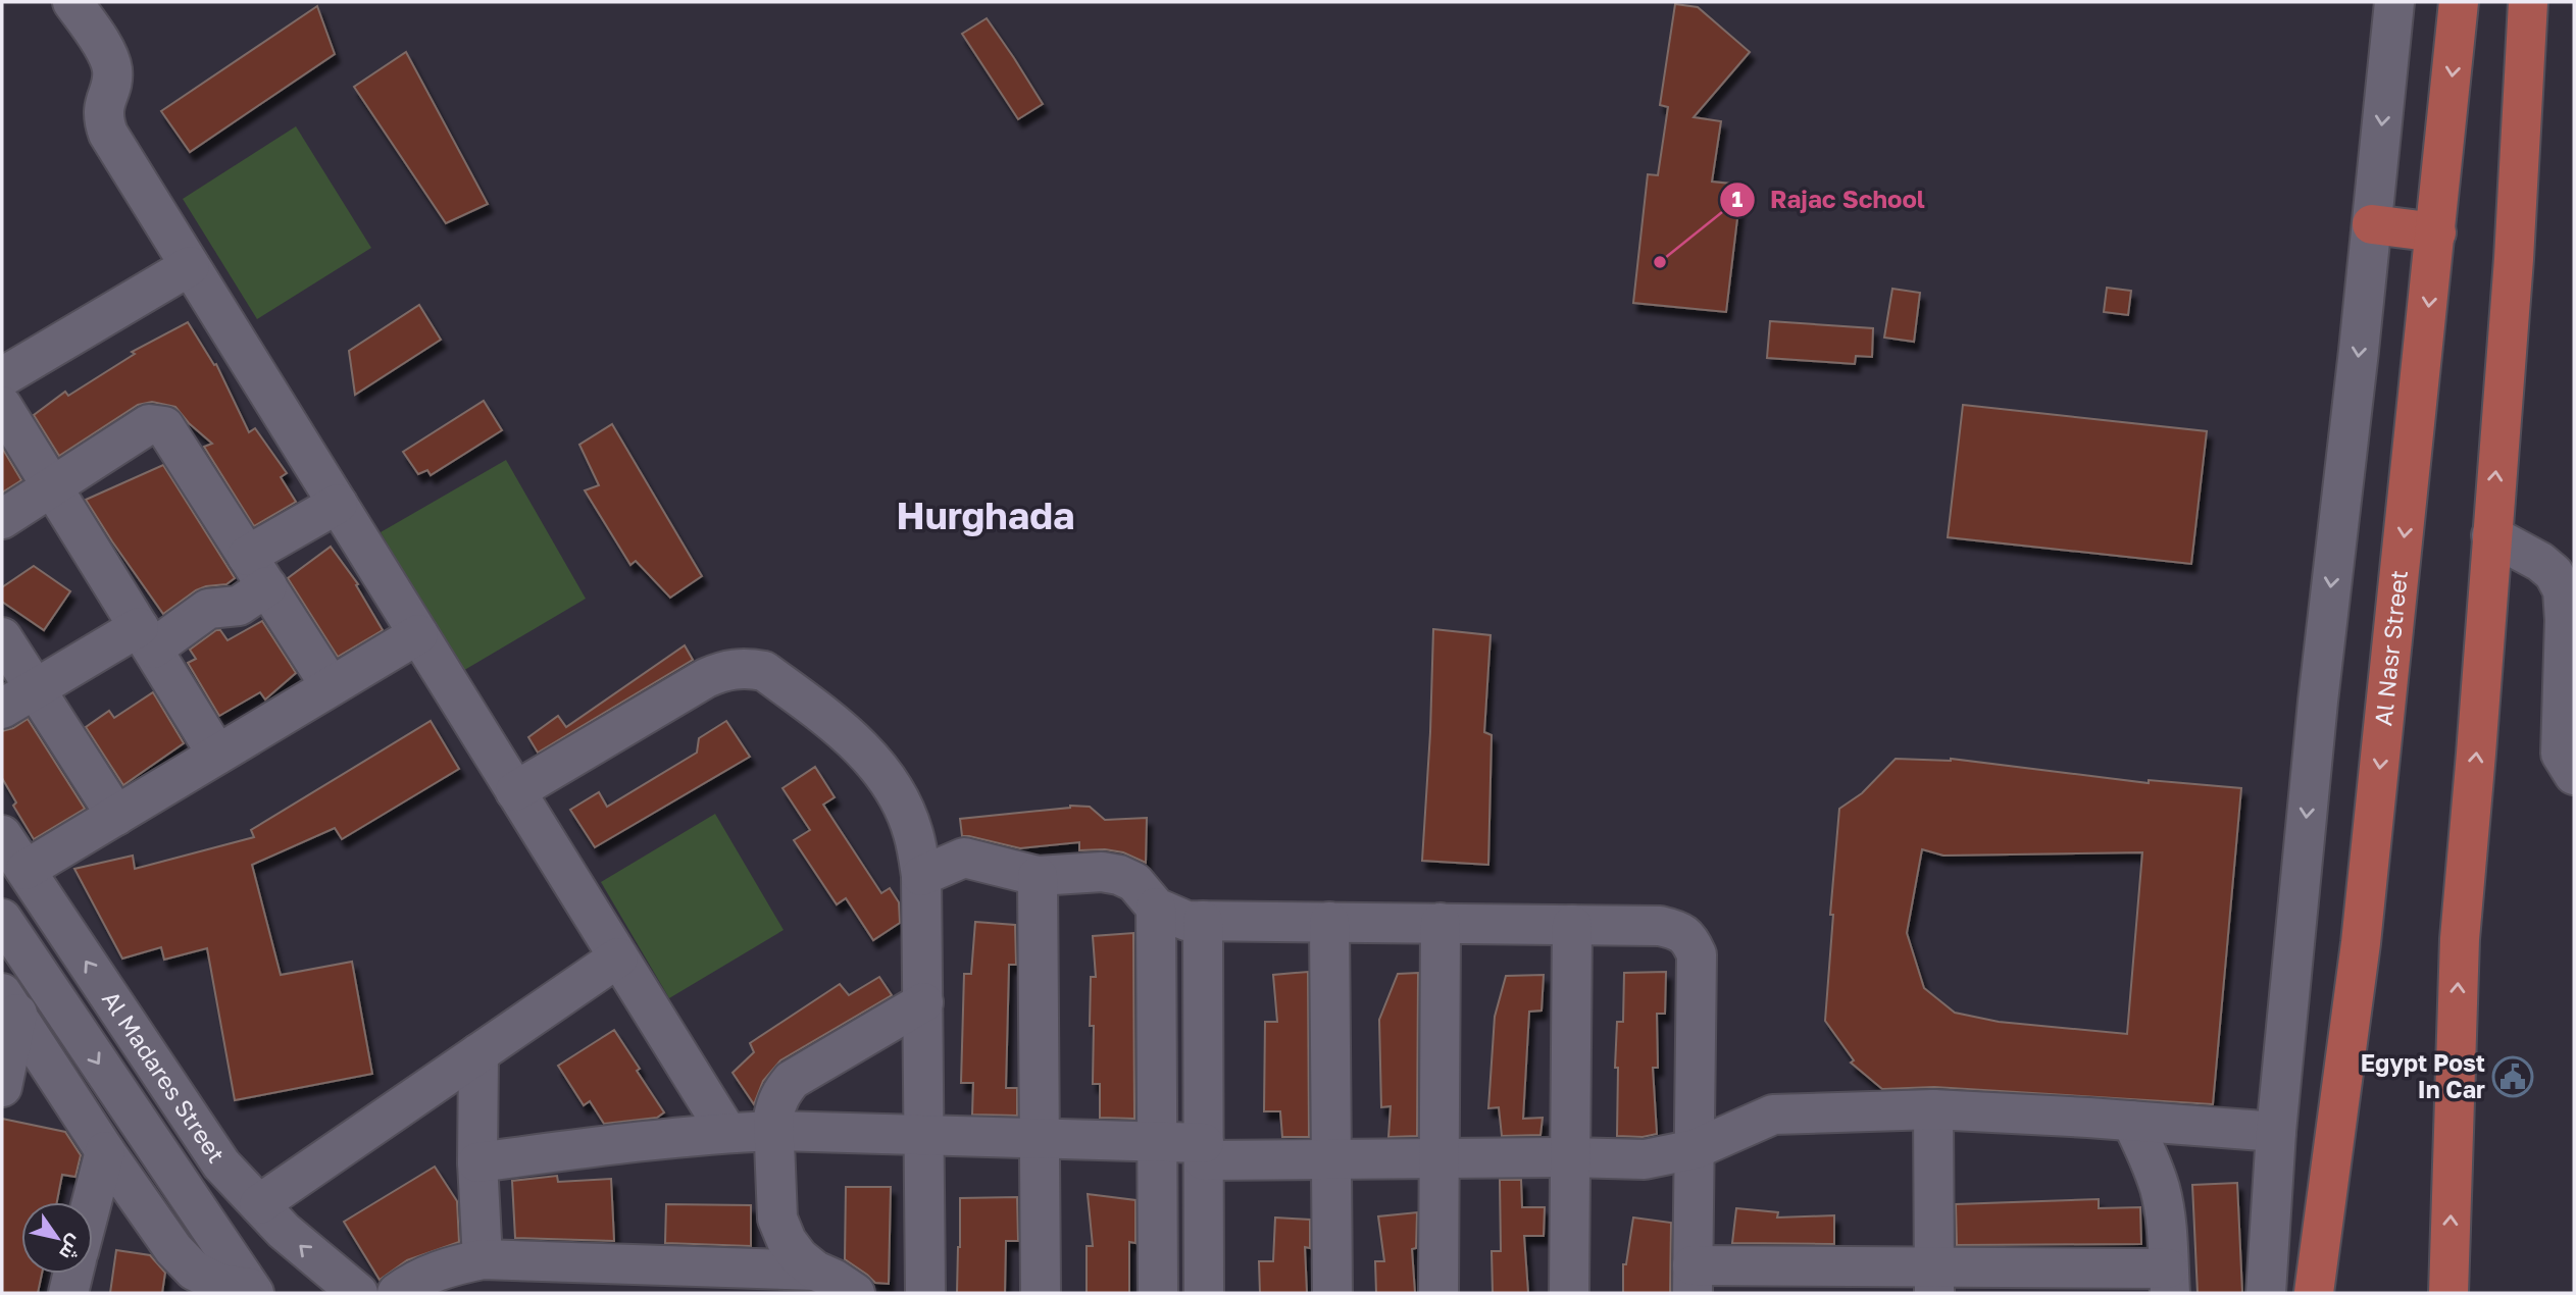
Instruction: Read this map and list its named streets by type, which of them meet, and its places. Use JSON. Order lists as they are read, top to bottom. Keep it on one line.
{"streets":{"main road":["Al Nasr Street"],"street":["Al Madares Street"]},"districts":["Hurghada"],"places":{"other":["Rajac School"],"public building":["Egypt Post In Car"]},"north":"bottom right"}
